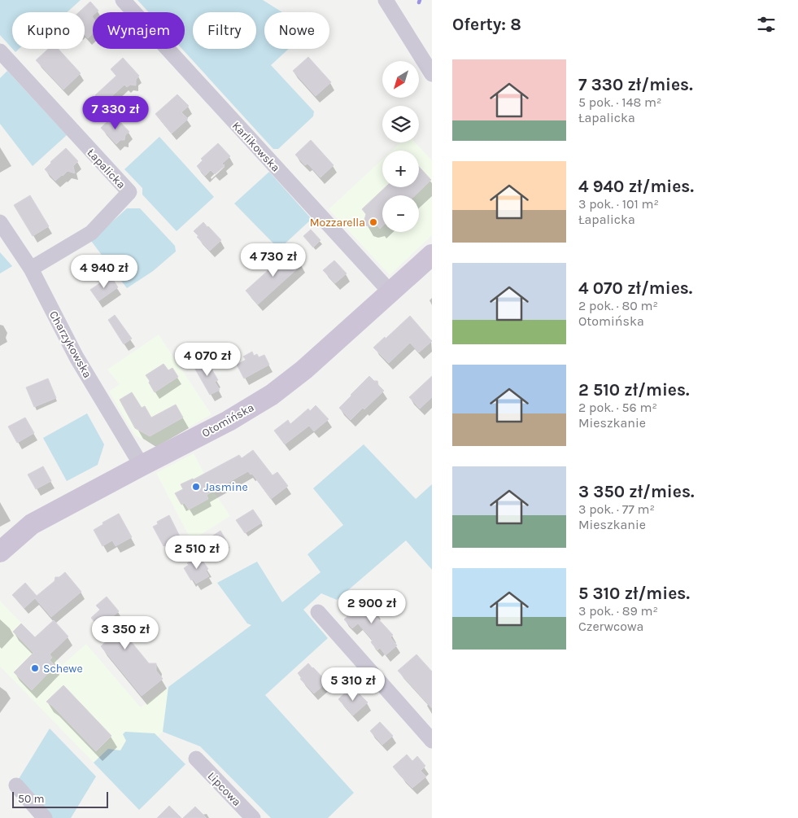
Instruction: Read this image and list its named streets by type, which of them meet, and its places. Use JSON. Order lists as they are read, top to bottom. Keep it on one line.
{"streets":{"street":["Karlikowska","Łapalicka","Charzykowska","Otomińska","Lipcowa"]},"crossings":[["Karlikowska","Otomińska"],["Łapalicka","Charzykowska"],["Charzykowska","Otomińska"]],"places":["Mozzarella","Jasmine","Schewe"],"scale_bar":"50 m","north":"bottom left","page":{"heading":"Oferty: 8","chip":["Kupno","Wynajem","Filtry","Nowe"],"list":[{"name":"7 330 zł/mies.","note":"5 pok. · 148 m² · Łapalicka"},{"name":"4 940 zł/mies.","note":"3 pok. · 101 m² · Łapalicka"},{"name":"4 070 zł/mies.","note":"2 pok. · 80 m² · Otomińska"},{"name":"2 510 zł/mies.","note":"2 pok. · 56 m² · Mieszkanie"},{"name":"3 350 zł/mies.","note":"3 pok. · 77 m² · Mieszkanie"},{"name":"5 310 zł/mies.","note":"3 pok. · 89 m² · Czerwcowa"}],"map_buttons":["+","−"],"price":["7 330 zł","4 730 zł","4 940 zł","4 070 zł","2 510 zł","2 900 zł","3 350 zł","5 310 zł"],"scale":"50 m"}}
